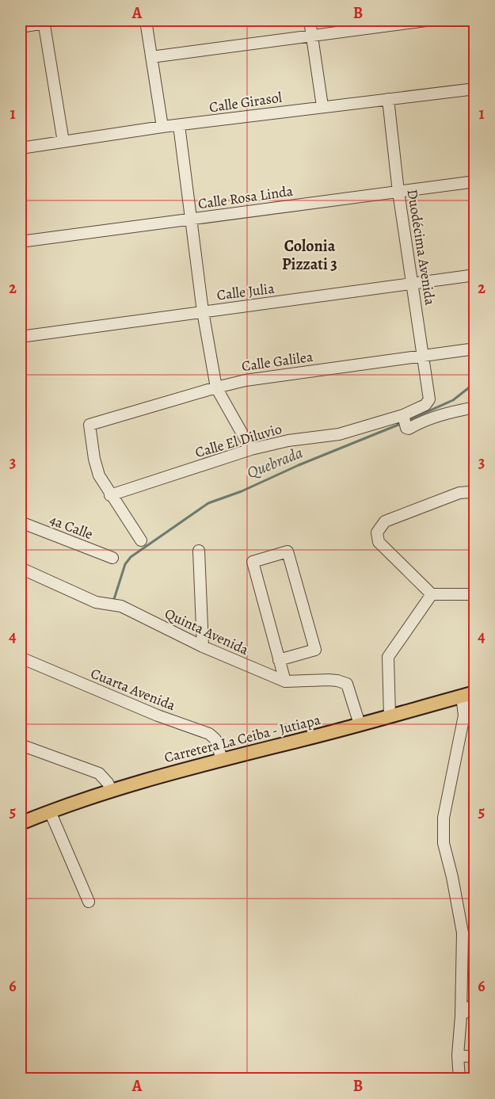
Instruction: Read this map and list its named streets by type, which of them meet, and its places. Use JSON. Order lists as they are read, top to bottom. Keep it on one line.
{"streets":{"main road":["Carretera La Ceiba - Jutiapa"],"street":["Calle Girasol","Calle Rosa Linda","Duodécima Avenida","Calle Julia","Calle Galilea","Calle El Diluvio","4a Calle","Quinta Avenida","Cuarta Avenida"]},"crossings":[["Calle Girasol","Duodécima Avenida"],["Calle Rosa Linda","Duodécima Avenida"],["Duodécima Avenida","Calle Julia"],["Duodécima Avenida","Calle Galilea"],["Duodécima Avenida","Calle El Diluvio"],["Calle Galilea","Calle El Diluvio"],["Quinta Avenida","Carretera La Ceiba - Jutiapa"],["Cuarta Avenida","Carretera La Ceiba - Jutiapa"]],"districts":["Colonia Pizzati 3"],"water":["Quebrada"],"grid":{"columns":["A","B"],"rows":["1","2","3","4","5","6"]}}
